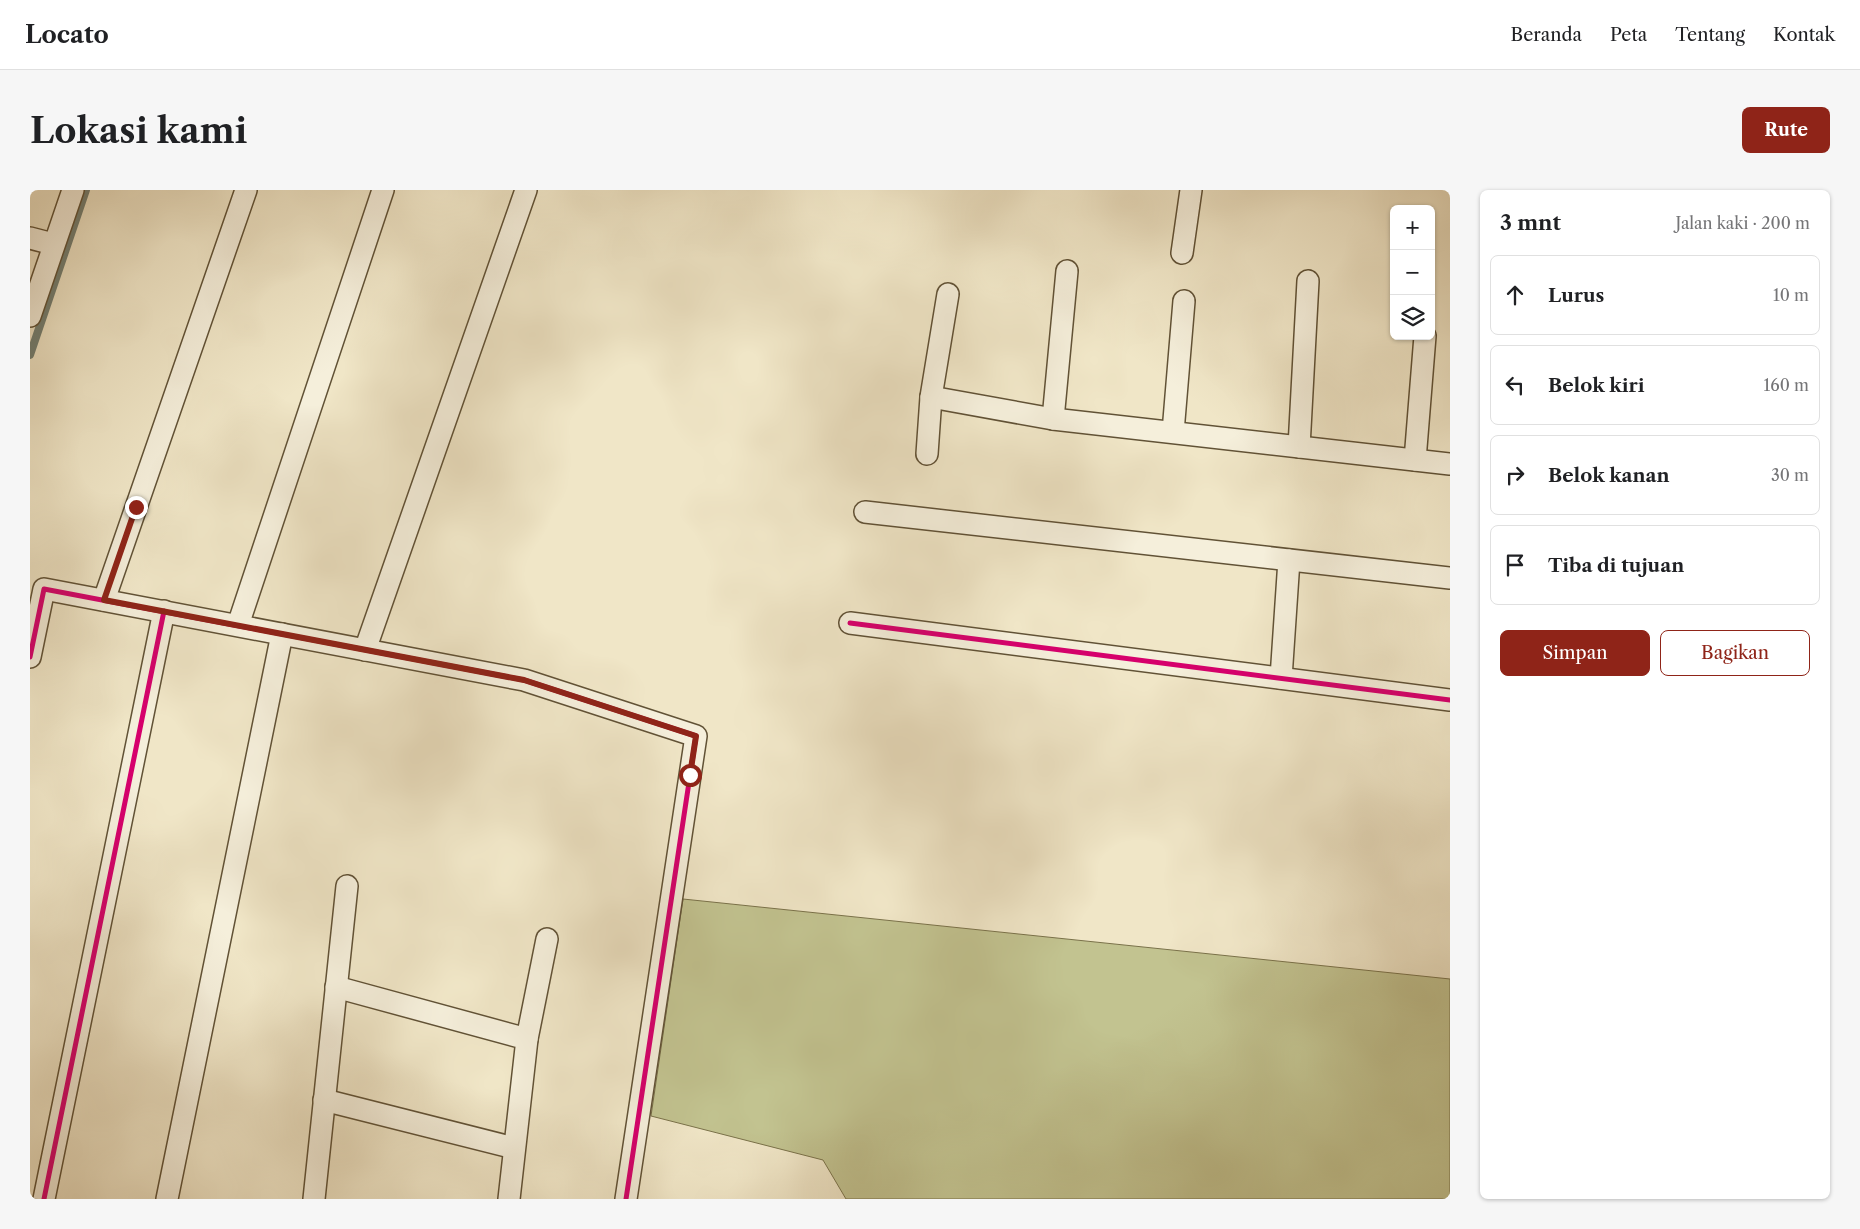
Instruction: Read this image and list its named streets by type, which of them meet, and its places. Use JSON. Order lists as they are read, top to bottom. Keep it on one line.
{"page":{"header":"Locato","nav":["Beranda","Peta","Tentang","Kontak"],"buttons":["Rute",["Simpan","Bagikan"]],"title":"Lokasi kami","heading":["3 mnt","Jalan kaki · 200 m"],"map_buttons":["+","−"],"list":[["Lurus","10 m"],["Belok kiri","160 m"],["Belok kanan","30 m"],"Tiba di tujuan"]}}
